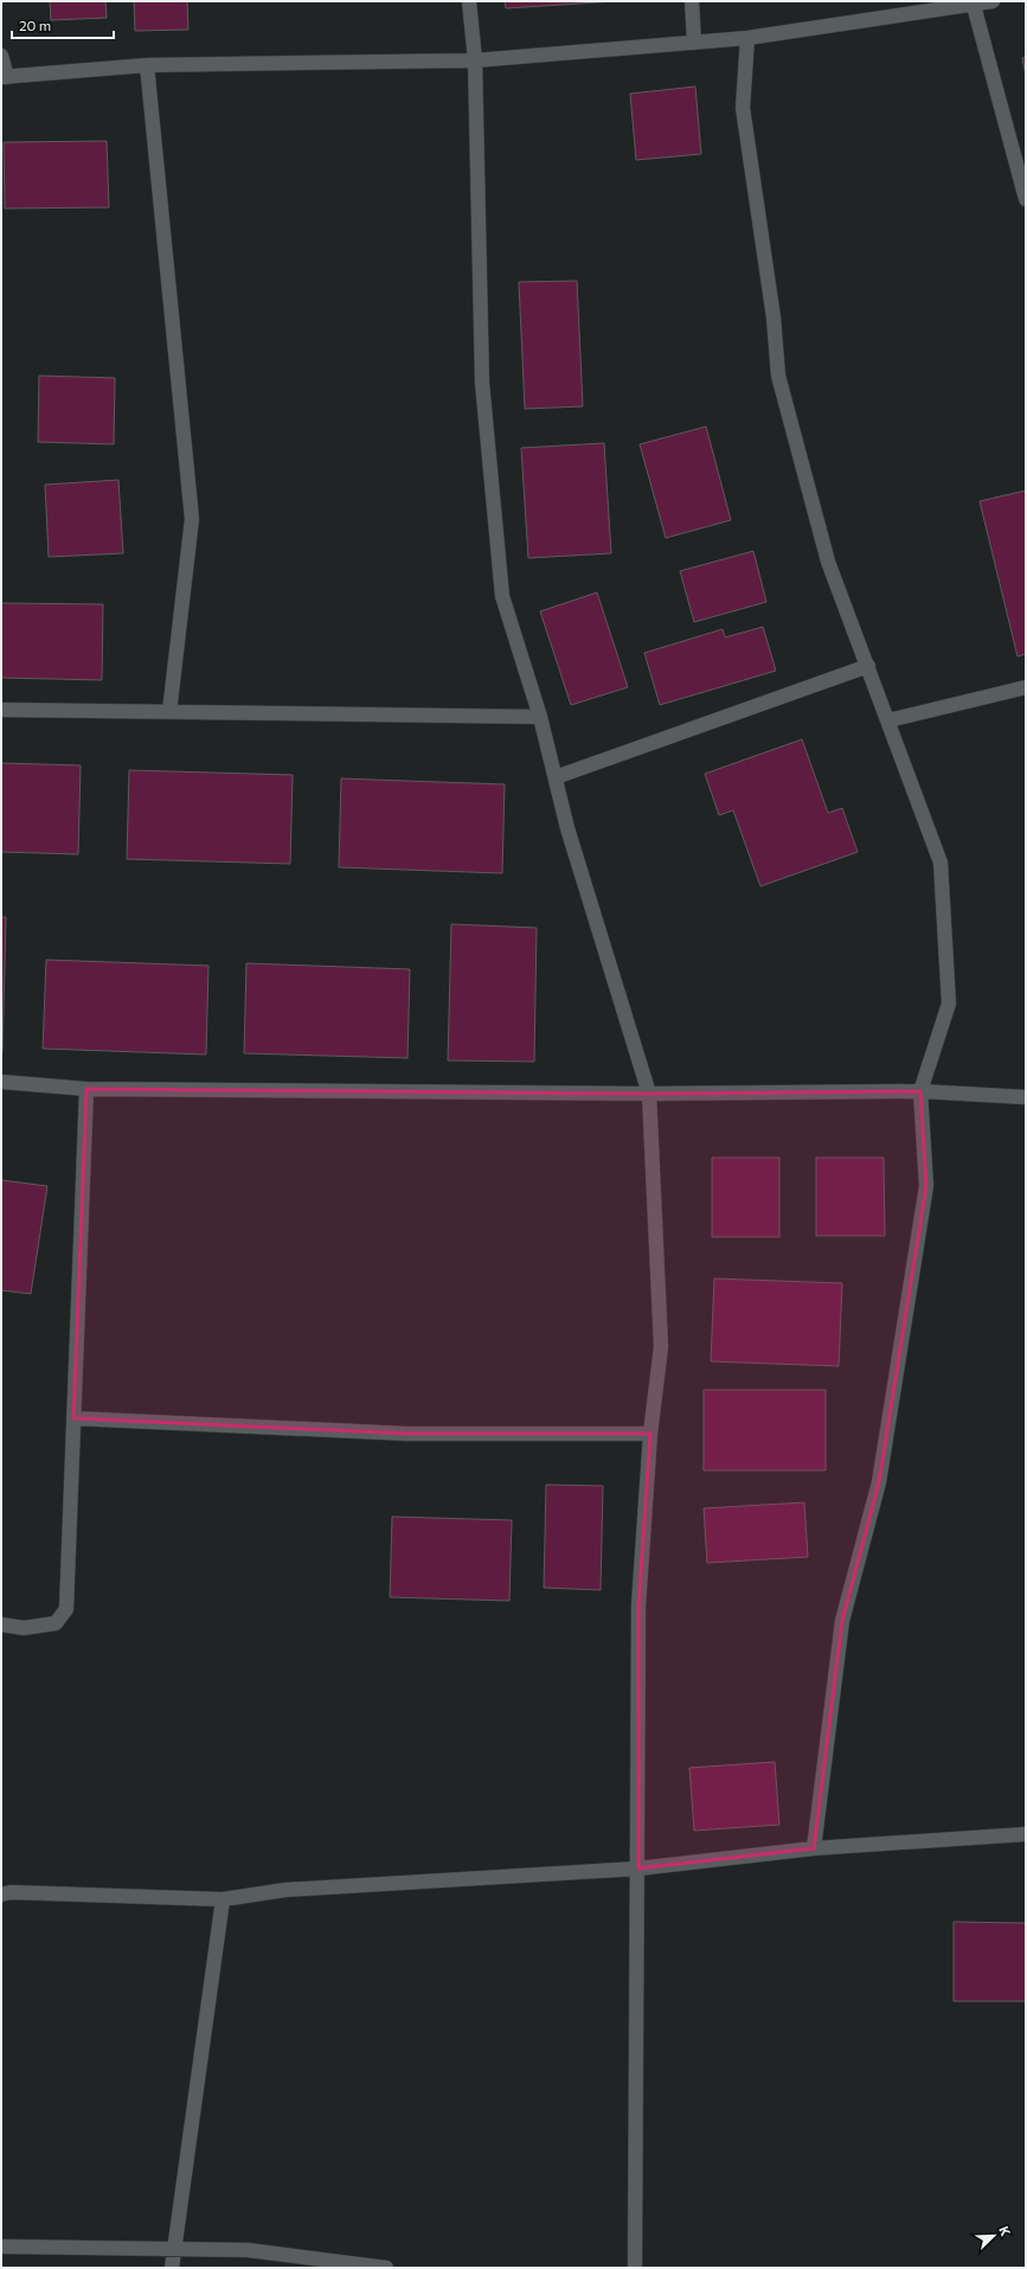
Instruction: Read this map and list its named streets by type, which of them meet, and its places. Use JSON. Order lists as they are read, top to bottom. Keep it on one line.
{"scale_bar":"20 m","north":"top right"}
